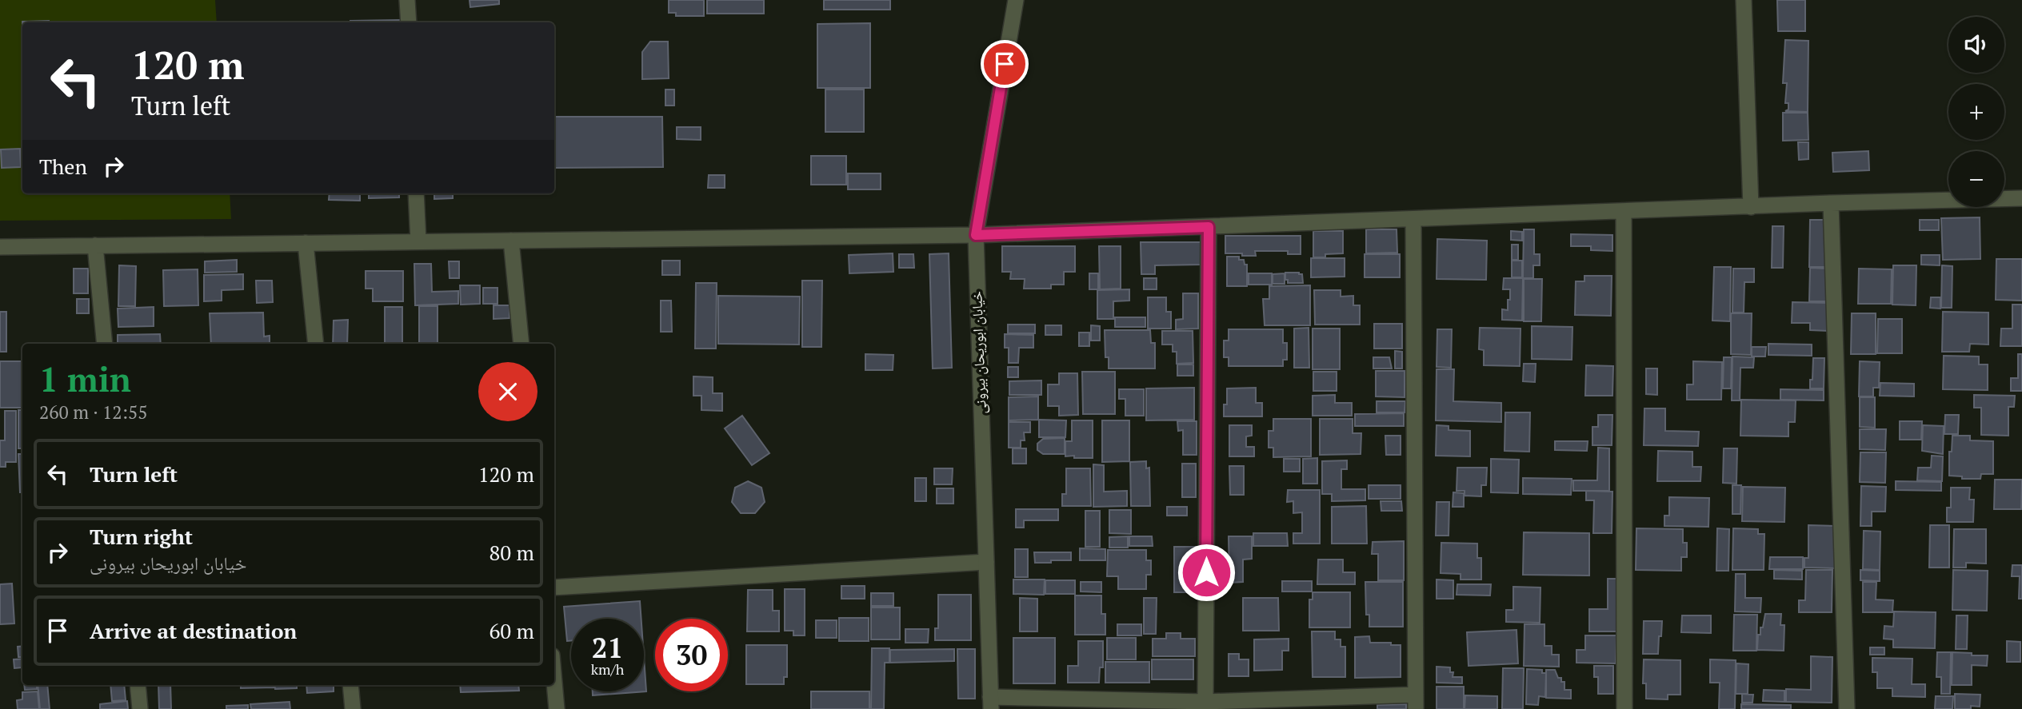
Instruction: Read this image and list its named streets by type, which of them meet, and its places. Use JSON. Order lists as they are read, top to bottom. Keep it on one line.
{"streets":{"street":["خیابان ابوریحان بیرونی"]},"page":{"map_buttons":["+","−"],"turn":["120 m","Turn left"],"then":"Then","heading":["1 min","260 m · 12:55"],"list":[{"name":"Turn left","value":"120 m"},{"name":"Turn right","note":"خیابان ابوریحان بیرونی","value":"80 m"},{"name":"Arrive at destination","value":"60 m"}],"speed":"21 km/h","limit":"30"}}
